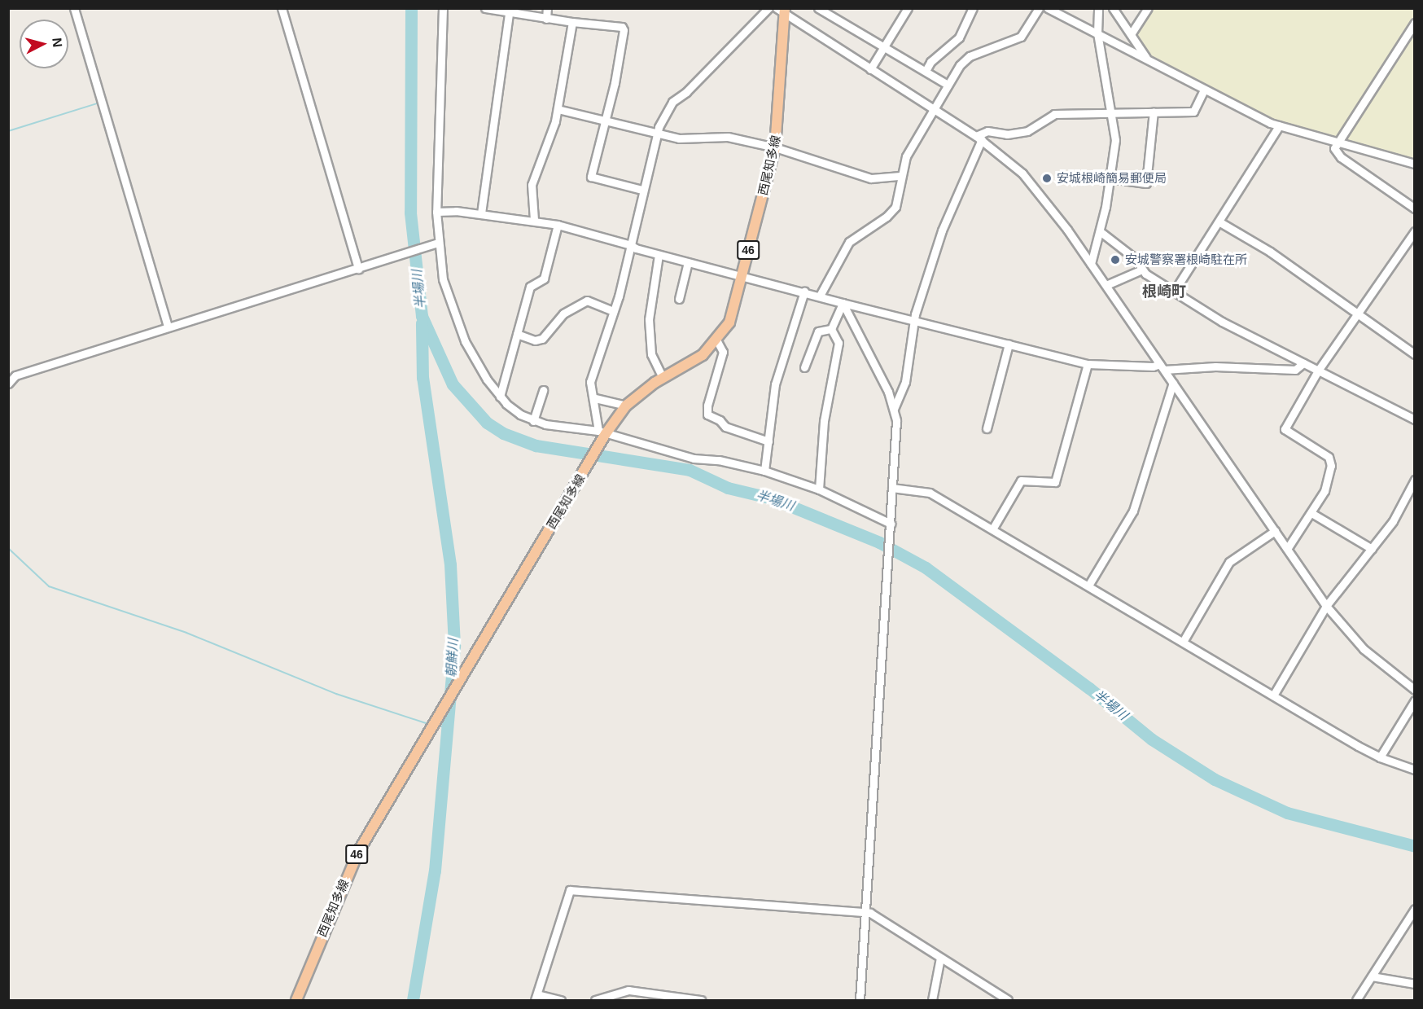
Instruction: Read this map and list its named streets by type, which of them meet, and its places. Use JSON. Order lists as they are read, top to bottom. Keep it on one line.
{"streets":{"main road":["西尾知多線","46"]},"districts":["根崎町"],"water":["半場川","朝鮮川"],"places":["安城根崎簡易郵便局","安城警察署根崎駐在所"],"north":"right"}
